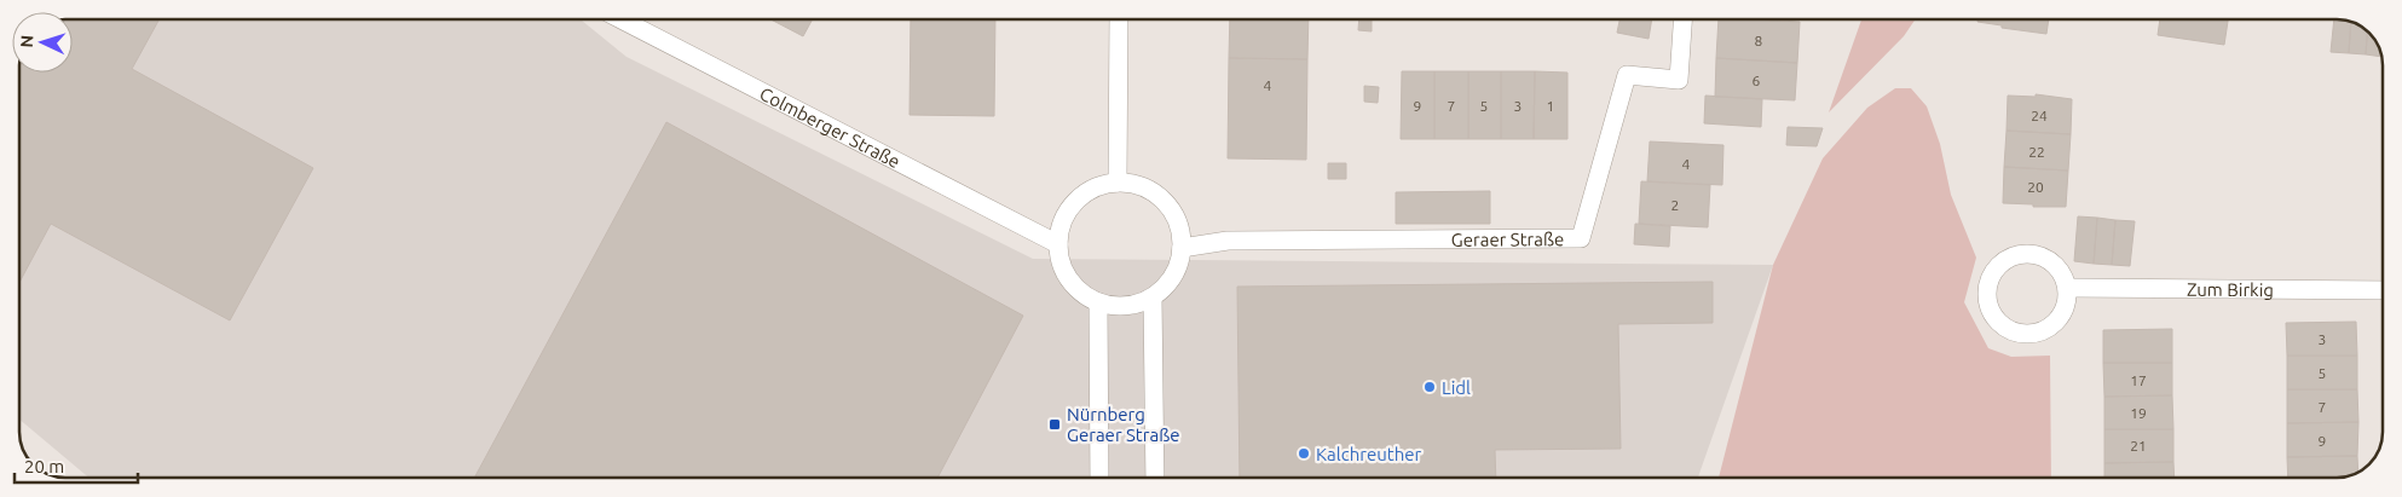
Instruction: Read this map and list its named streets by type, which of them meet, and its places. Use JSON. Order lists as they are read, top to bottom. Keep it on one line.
{"streets":{"street":["Colmberger Straße","Geraer Straße","Zum Birkig"]},"crossings":[["Colmberger Straße","Geraer Straße"]],"places":{"other":["Lidl","Kalchreuther"],"transit":["Nürnberg Geraer Straße"]},"house_numbers":["8","6","4","9","7","5","3","1","24","22","4","20","2","3","5","17","7","19","9","21"],"scale_bar":"20 m","north":"left"}
